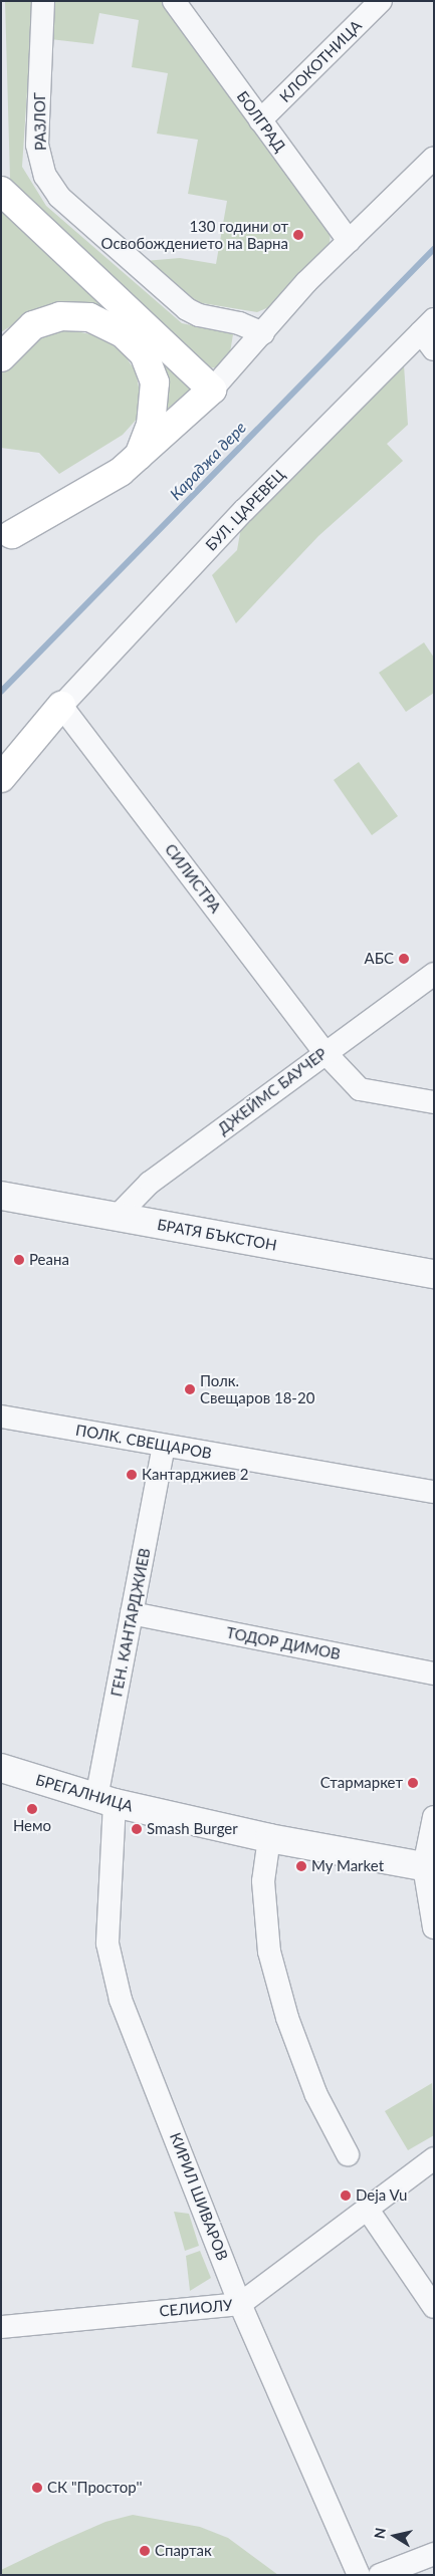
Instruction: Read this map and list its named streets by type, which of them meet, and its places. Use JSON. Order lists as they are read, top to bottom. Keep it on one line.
{"streets":{"street":["КЛОКОТНИЦА","РАЗЛОГ","БОЛГРАД","БУЛ. ЦАРЕВЕЦ","СИЛИСТРА","ДЖЕЙМС БАУЧЕР","БРАТЯ БЪКСТОН","ПОЛК. СВЕЩАРОВ","ГЕН. КАНТАРДЖИЕВ","ТОДОР ДИМОВ","БРЕГАЛНИЦА","КИРИЛ ШИВАРОВ","СЕЛИОЛУ"]},"crossings":[["КЛОКОТНИЦА","БОЛГРАД"],["БУЛ. ЦАРЕВЕЦ","СИЛИСТРА"],["СИЛИСТРА","ДЖЕЙМС БАУЧЕР"],["ДЖЕЙМС БАУЧЕР","БРАТЯ БЪКСТОН"],["ПОЛК. СВЕЩАРОВ","ГЕН. КАНТАРДЖИЕВ"],["ГЕН. КАНТАРДЖИЕВ","ТОДОР ДИМОВ"],["ГЕН. КАНТАРДЖИЕВ","БРЕГАЛНИЦА"],["ГЕН. КАНТАРДЖИЕВ","КИРИЛ ШИВАРОВ"],["БРЕГАЛНИЦА","КИРИЛ ШИВАРОВ"],["КИРИЛ ШИВАРОВ","СЕЛИОЛУ"]],"water":["Караджа дере"],"places":["130 години от Освобождението на Варна","АБС","Реана","Полк. Свещаров 18-20","Кантарджиев 2","Стармаркет","Немо","Smash Burger","My Market","Deja Vu","СК \"Простор''","Спартак"],"north":"left"}
